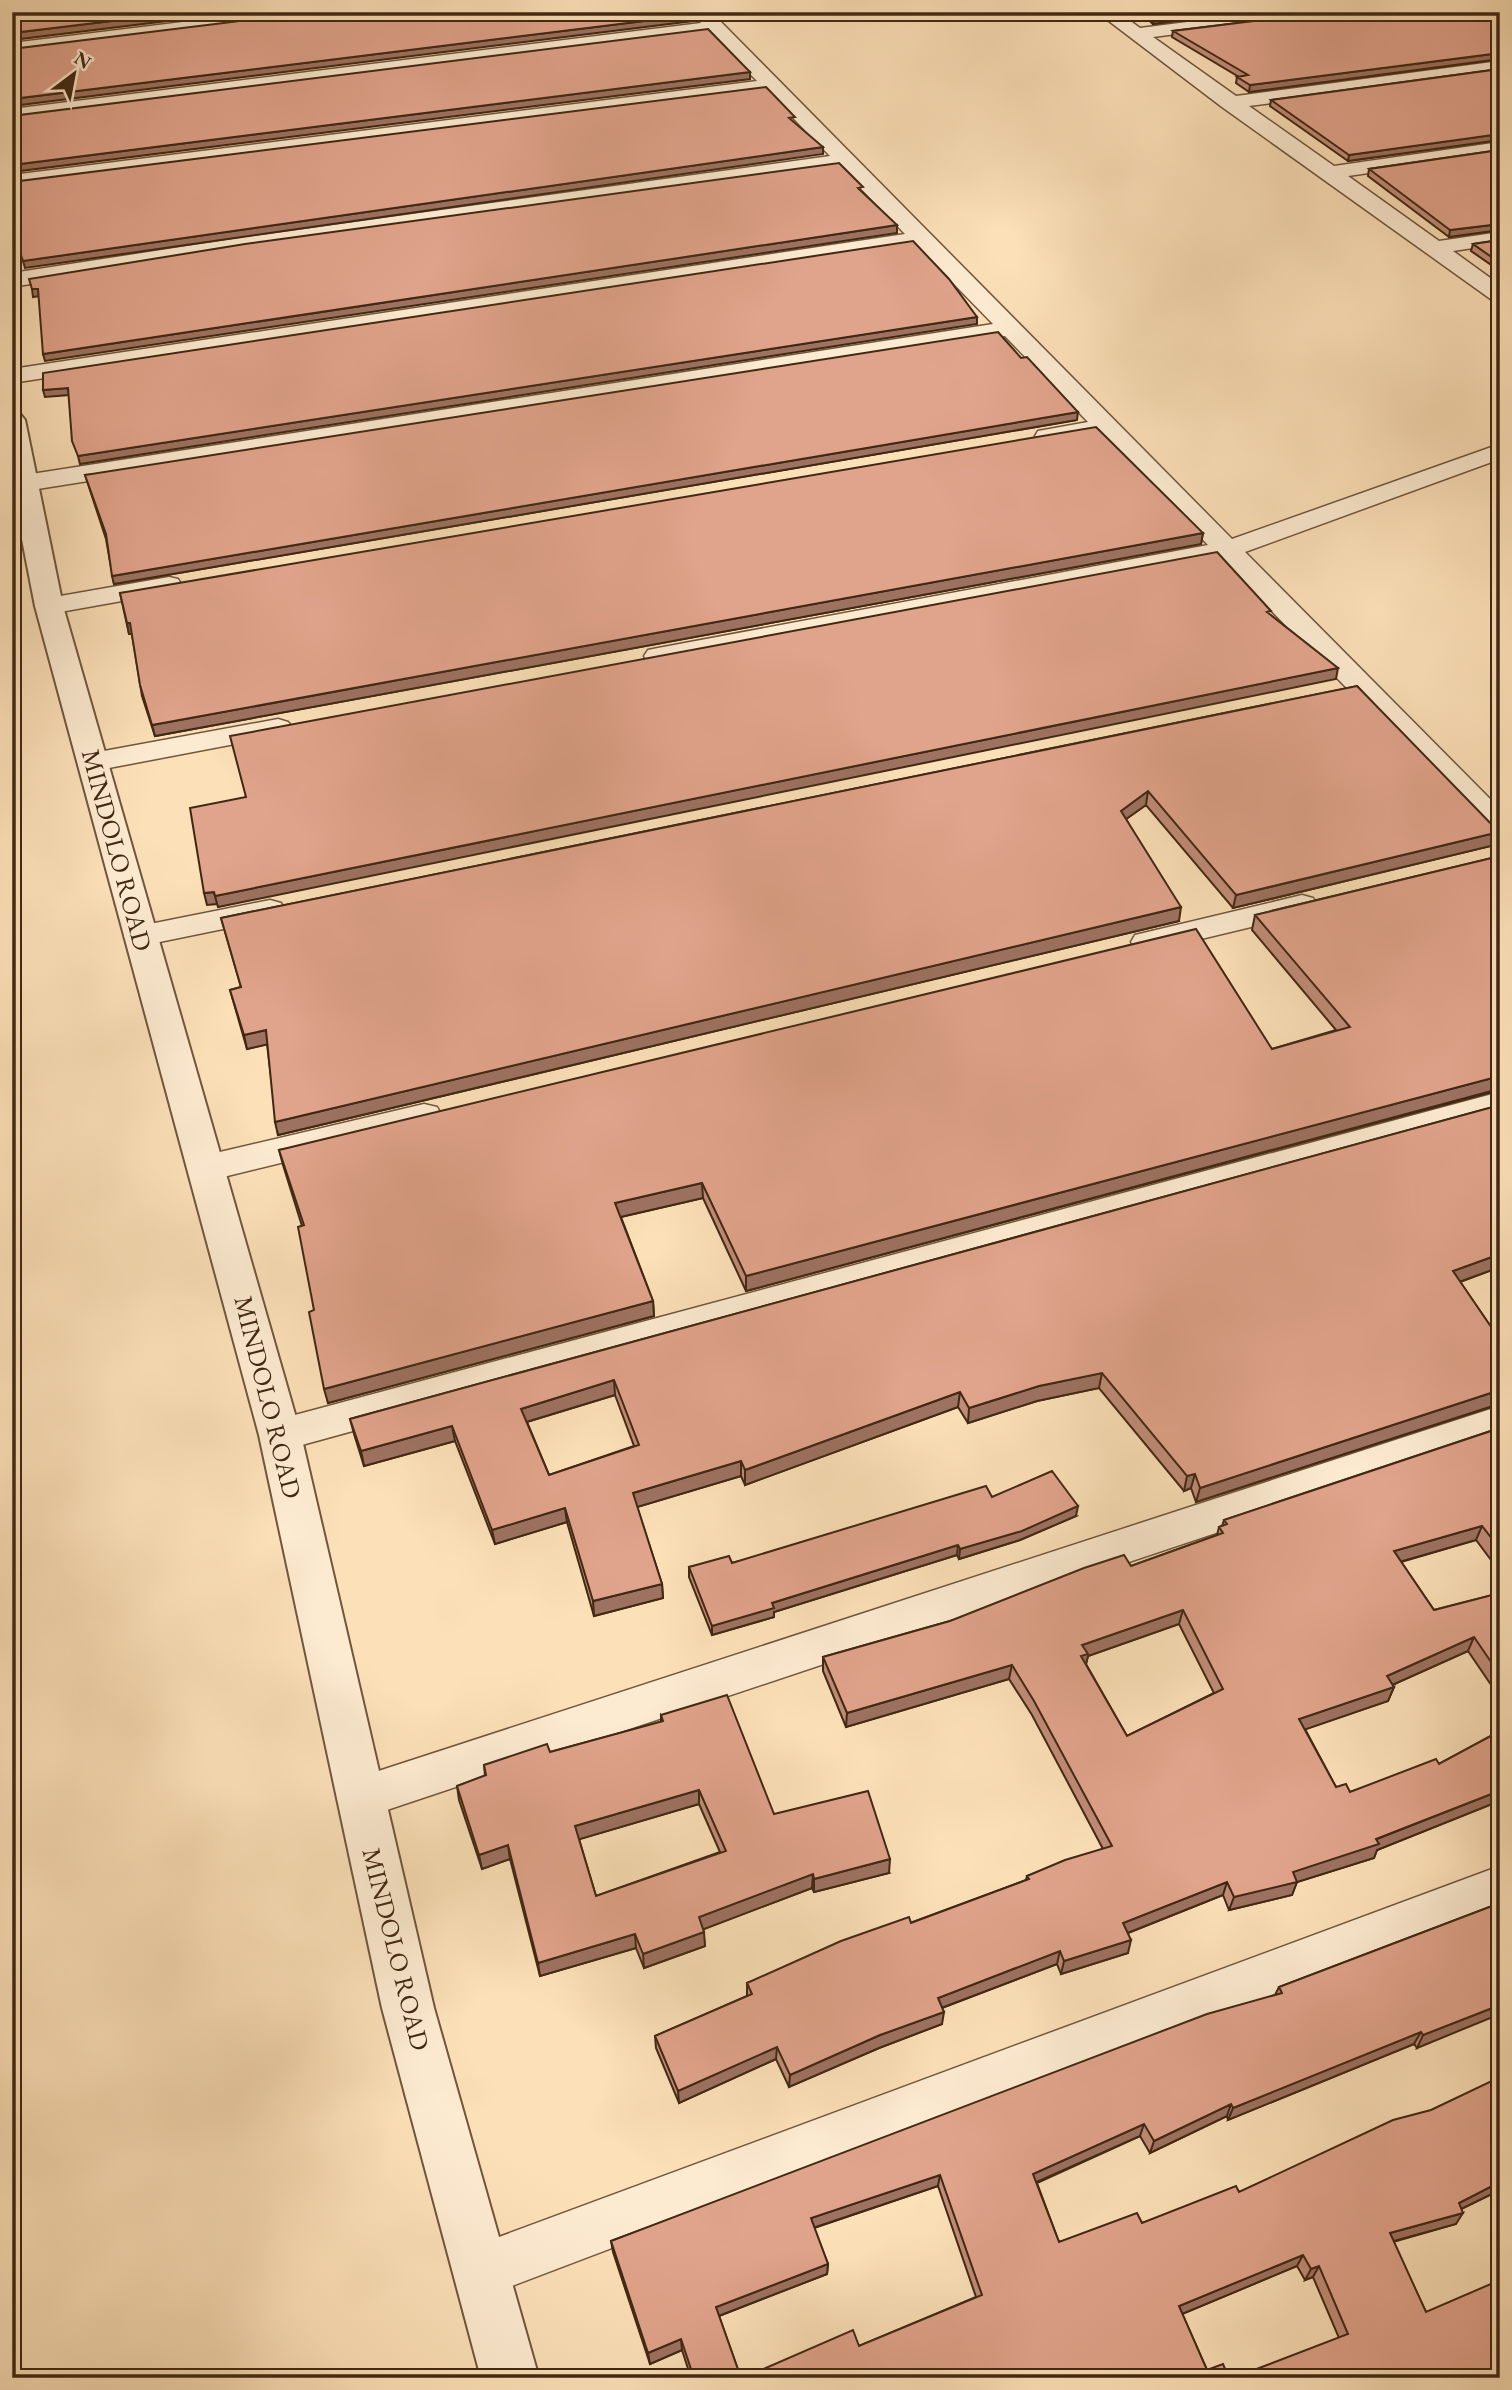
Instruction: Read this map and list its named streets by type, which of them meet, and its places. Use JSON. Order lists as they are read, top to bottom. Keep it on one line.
{"streets":{"street":["MINDOLO ROAD"]},"north":"top right"}
